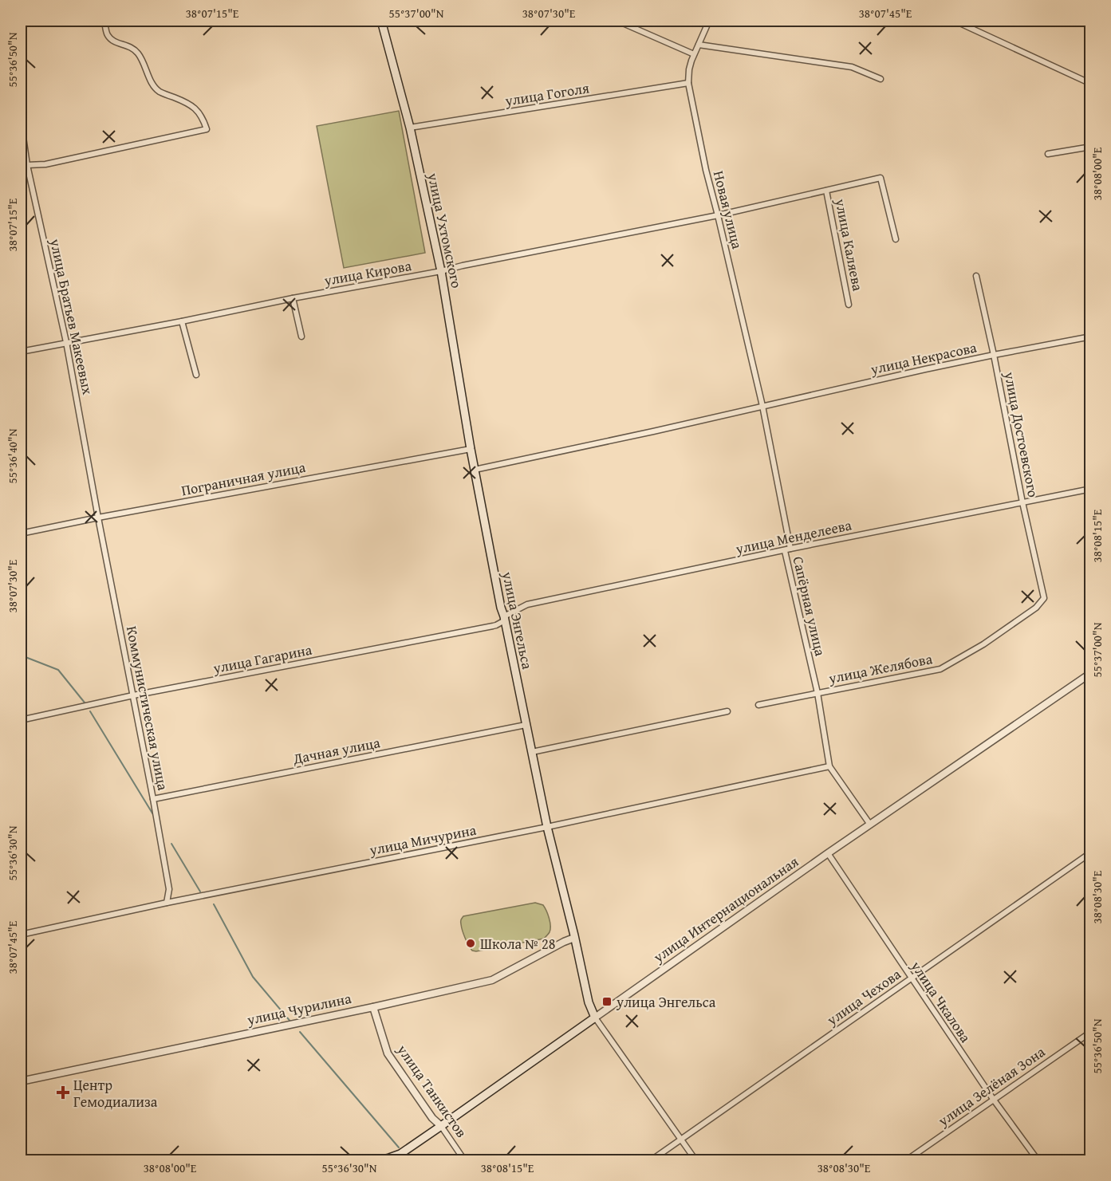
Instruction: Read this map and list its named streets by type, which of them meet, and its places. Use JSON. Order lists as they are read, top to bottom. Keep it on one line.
{"streets":{"main road":["улица Ухтомского","улица Энгельса","улица Интернациональная"],"street":["улица Гоголя","Новая улица","улица Каляева","улица Кирова","улица Братьев Макеевых","улица Некрасова","улица Достоевского","Пограничная улица","улица Менделеева","Сапёрная улица","улица Гагарина","улица Желябова","Коммунистическая улица","Дачная улица","улица Мичурина","улица Чехова","улица Чкалова","улица Чурилина","улица Зелёная Зона","улица Танкистов"]},"crossings":[["улица Гоголя","Новая улица"],["улица Гоголя","улица Ухтомского"],["Новая улица","улица Каляева"],["Новая улица","улица Кирова"],["Новая улица","улица Некрасова"],["Новая улица","Сапёрная улица"],["улица Ухтомского","улица Кирова"],["улица Ухтомского","Пограничная улица"],["улица Ухтомского","улица Энгельса"],["улица Каляева","улица Кирова"],["улица Кирова","улица Братьев Макеевых"],["улица Братьев Макеевых","Пограничная улица"],["улица Братьев Макеевых","Коммунистическая улица"],["улица Некрасова","улица Достоевского"],["улица Некрасова","Сапёрная улица"],["улица Некрасова","улица Энгельса"],["улица Достоевского","улица Менделеева"],["улица Достоевского","улица Желябова"],["Пограничная улица","улица Энгельса"],["Пограничная улица","Коммунистическая улица"],["улица Менделеева","Сапёрная улица"],["улица Менделеева","улица Энгельса"],["улица Менделеева","улица Гагарина"],["Сапёрная улица","улица Желябова"],["Сапёрная улица","улица Мичурина"],["Сапёрная улица","улица Интернациональная"],["улица Энгельса","улица Гагарина"],["улица Энгельса","Дачная улица"],["улица Энгельса","улица Мичурина"],["улица Энгельса","улица Интернациональная"],["улица Энгельса","улица Чехова"],["улица Энгельса","улица Чурилина"],["улица Гагарина","Коммунистическая улица"],["Коммунистическая улица","Дачная улица"],["Коммунистическая улица","улица Мичурина"],["улица Интернациональная","улица Чкалова"],["улица Интернациональная","улица Танкистов"],["улица Чехова","улица Чкалова"],["улица Чкалова","улица Зелёная Зона"],["улица Чурилина","улица Танкистов"]],"places":{"other":["Школа № 28"],"transit":["улица Энгельса"],"health":["Центр Гемодиализа"]},"coordinates":["38°07'15\"E","55°37'00\"N","38°07'30\"E","38°07'45\"E","55°36'50\"N","38°08'00\"E","55°36'40\"N","38°08'15\"E","55°36'30\"N","38°08'30\"E"]}
